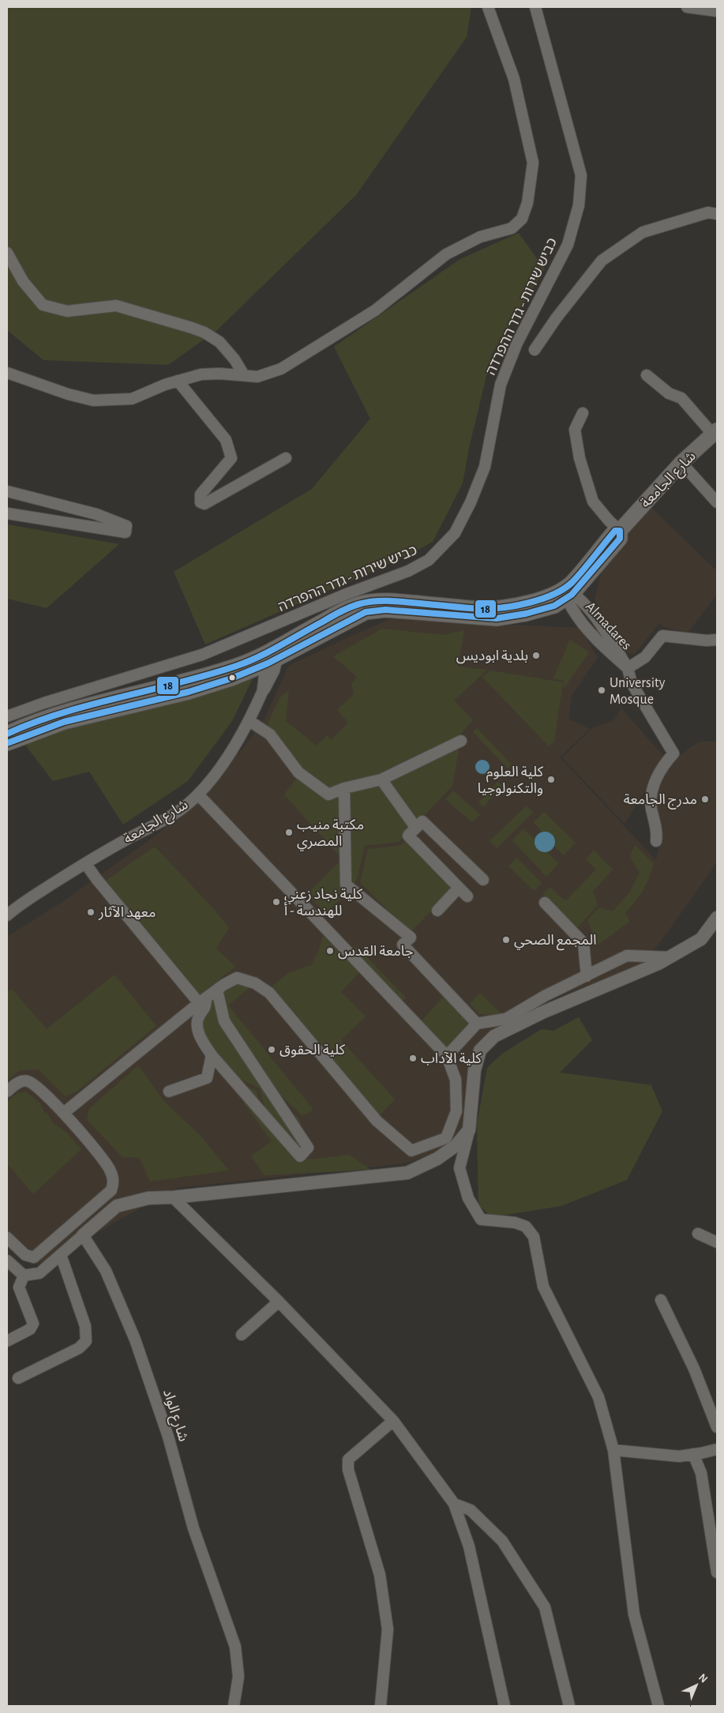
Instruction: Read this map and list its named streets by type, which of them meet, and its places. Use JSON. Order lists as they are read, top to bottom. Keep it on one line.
{"streets":{"main road":["شارع الجامعة"],"street":["כביש שירות - גדר ההפרדה","Almadares","شارع الواد"]},"crossings":[["شارع الجامعة","Almadares"]],"places":["بلدية ابوديس","University Mosque","كلية العلوم والتكنولوجيا","مدرج الجامعة","مكتبة منيب المصري","كلية نجاد زعني للهندسة - أ","معهد الآثار","المجمع الصحي","جامعة القدس","كلية الحقوق","كلية الآداب"],"lines":["transit line 18"],"north":"top right"}
